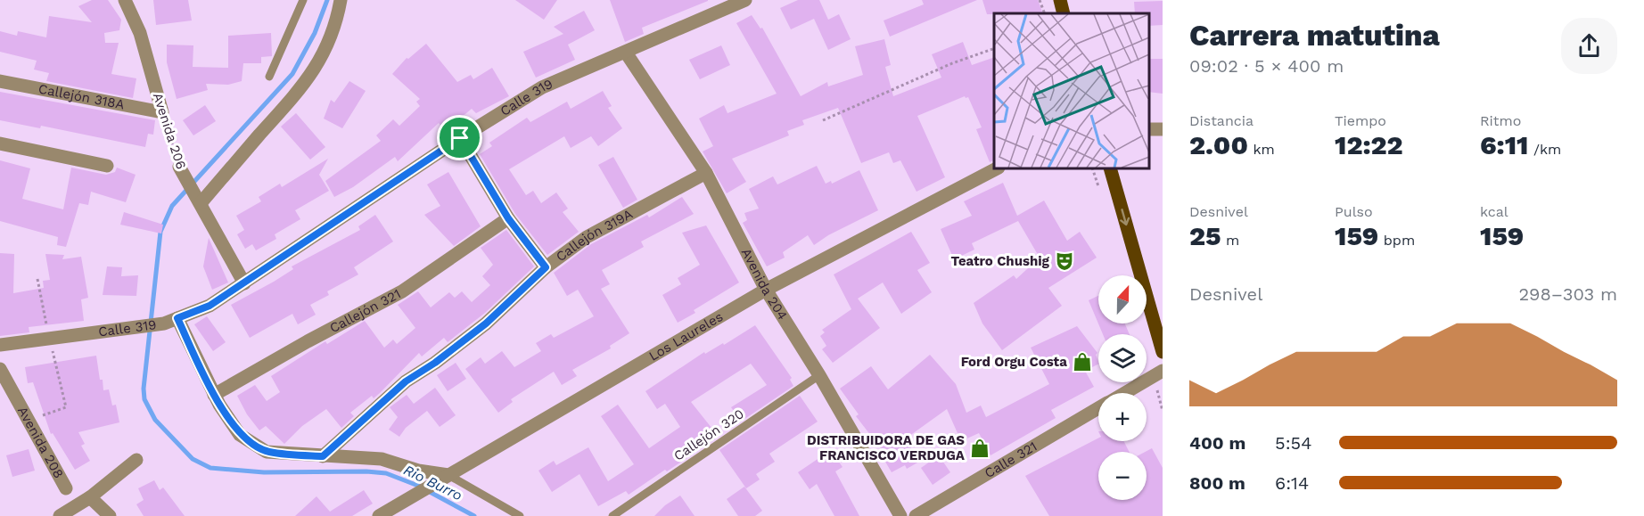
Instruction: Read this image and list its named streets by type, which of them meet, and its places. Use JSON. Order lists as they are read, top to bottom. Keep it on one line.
{"streets":{"street":["Callejón 318A","Calle 319","Avenida 206","Callejón 319A","Avenida 204","Callejón 321","Los Laureles","Avenida 208","Calle 321"],"lane":["Callejón 320"]},"crossings":[["Callejón 318A","Avenida 206"],["Calle 319","Avenida 206"],["Calle 319","Avenida 204"],["Callejón 319A","Avenida 204"],["Avenida 204","Los Laureles"],["Avenida 204","Callejón 320"]],"water":["Rio Burro"],"places":{"theatre":["Teatro Chushig"],"shop":["Ford Orgu Costa","DISTRIBUIDORA DE GAS FRANCISCO VERDUGA"]},"north":"top","page":{"heading":["Carrera matutina","09:02 · 5 × 400 m"],"stats":[["Distancia","2.00 km"],["Tiempo","12:22"],["Ritmo","6:11 /km"],["Desnivel","25 m"],["Pulso","159 bpm"],["kcal","159"]],"chart":["Desnivel","298–303 m"],"map_buttons":["+","−"],"list":[{"name":"400 m","note":"5:54"},{"name":"800 m","note":"6:14"}]}}
